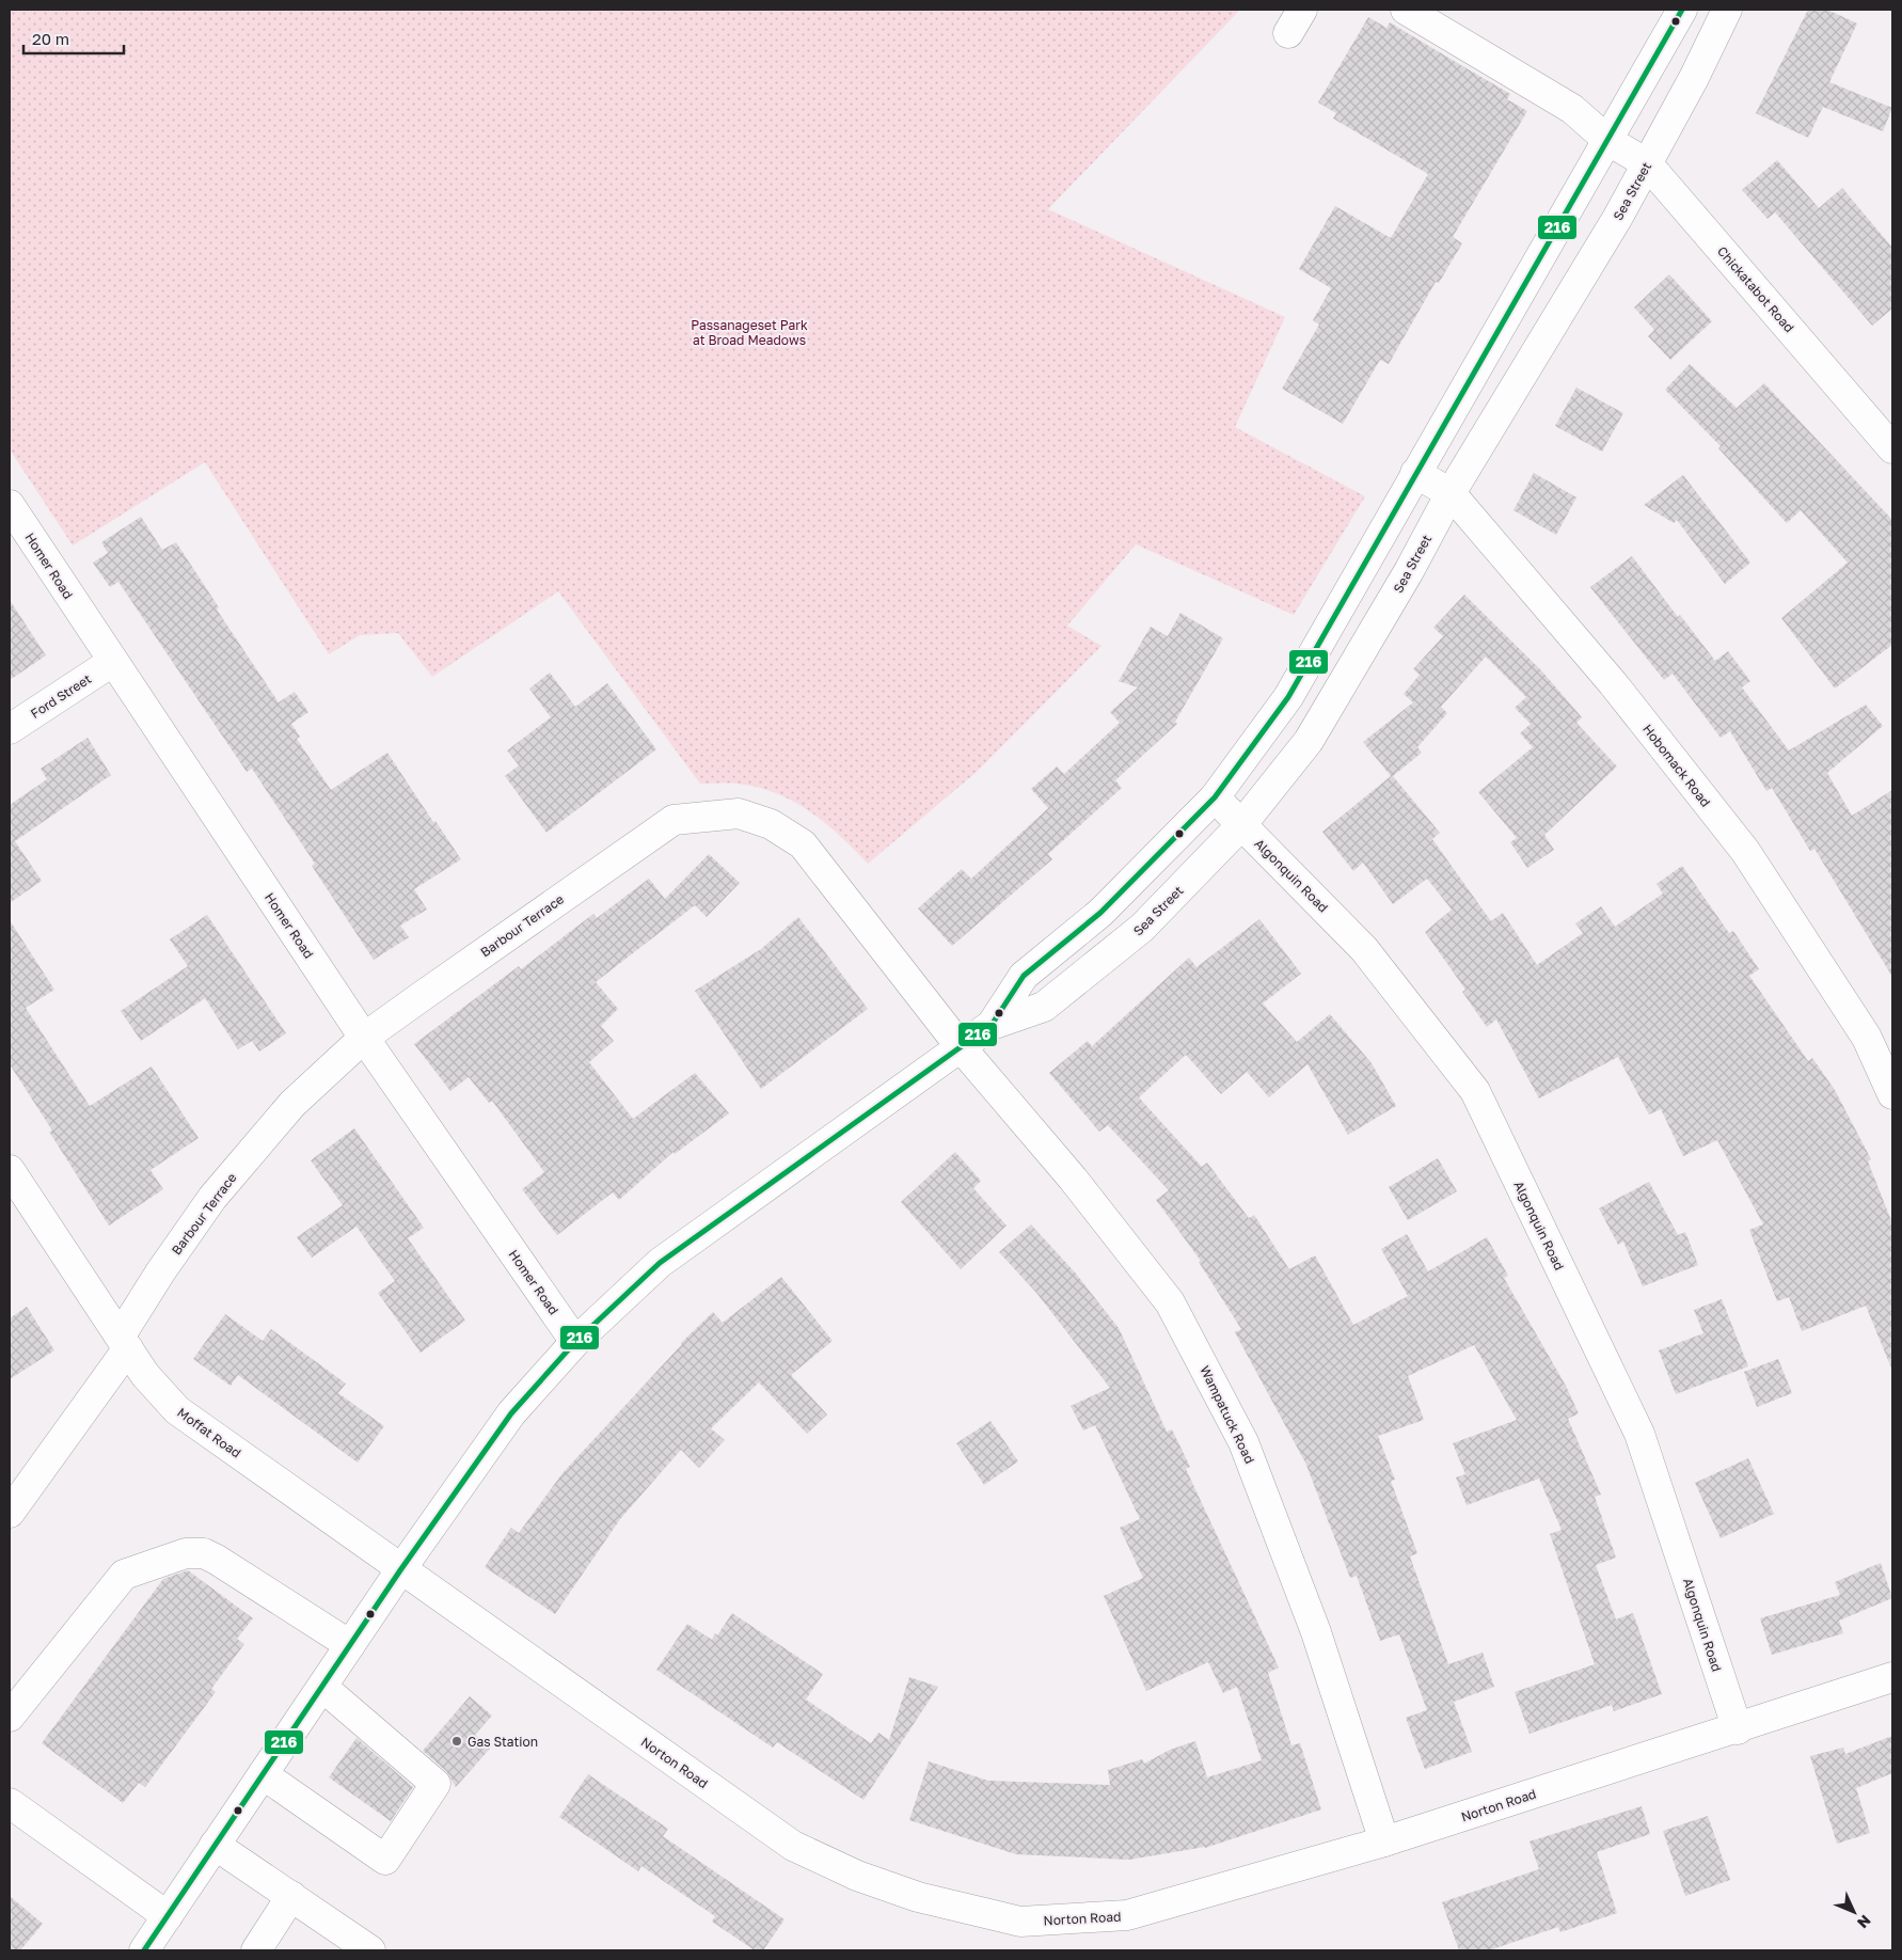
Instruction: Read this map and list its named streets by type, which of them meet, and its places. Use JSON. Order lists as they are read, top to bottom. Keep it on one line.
{"streets":{"street":["Sea Street","Chickatabot Road","Homer Road","Ford Street","Hobomack Road","Algonquin Road","Barbour Terrace","Wampatuck Road","Moffat Road","Norton Road"]},"crossings":[["Sea Street","Chickatabot Road"],["Sea Street","Homer Road"],["Sea Street","Hobomack Road"],["Sea Street","Algonquin Road"],["Sea Street","Barbour Terrace"],["Sea Street","Wampatuck Road"],["Sea Street","Moffat Road"],["Sea Street","Norton Road"],["Homer Road","Ford Street"],["Homer Road","Barbour Terrace"],["Algonquin Road","Norton Road"],["Barbour Terrace","Wampatuck Road"],["Barbour Terrace","Moffat Road"],["Wampatuck Road","Norton Road"],["Moffat Road","Norton Road"]],"parks":["Passanageset Park at Broad Meadows"],"places":["Gas Station"],"lines":["transit line 216"],"scale_bar":"20 m","north":"bottom right"}
